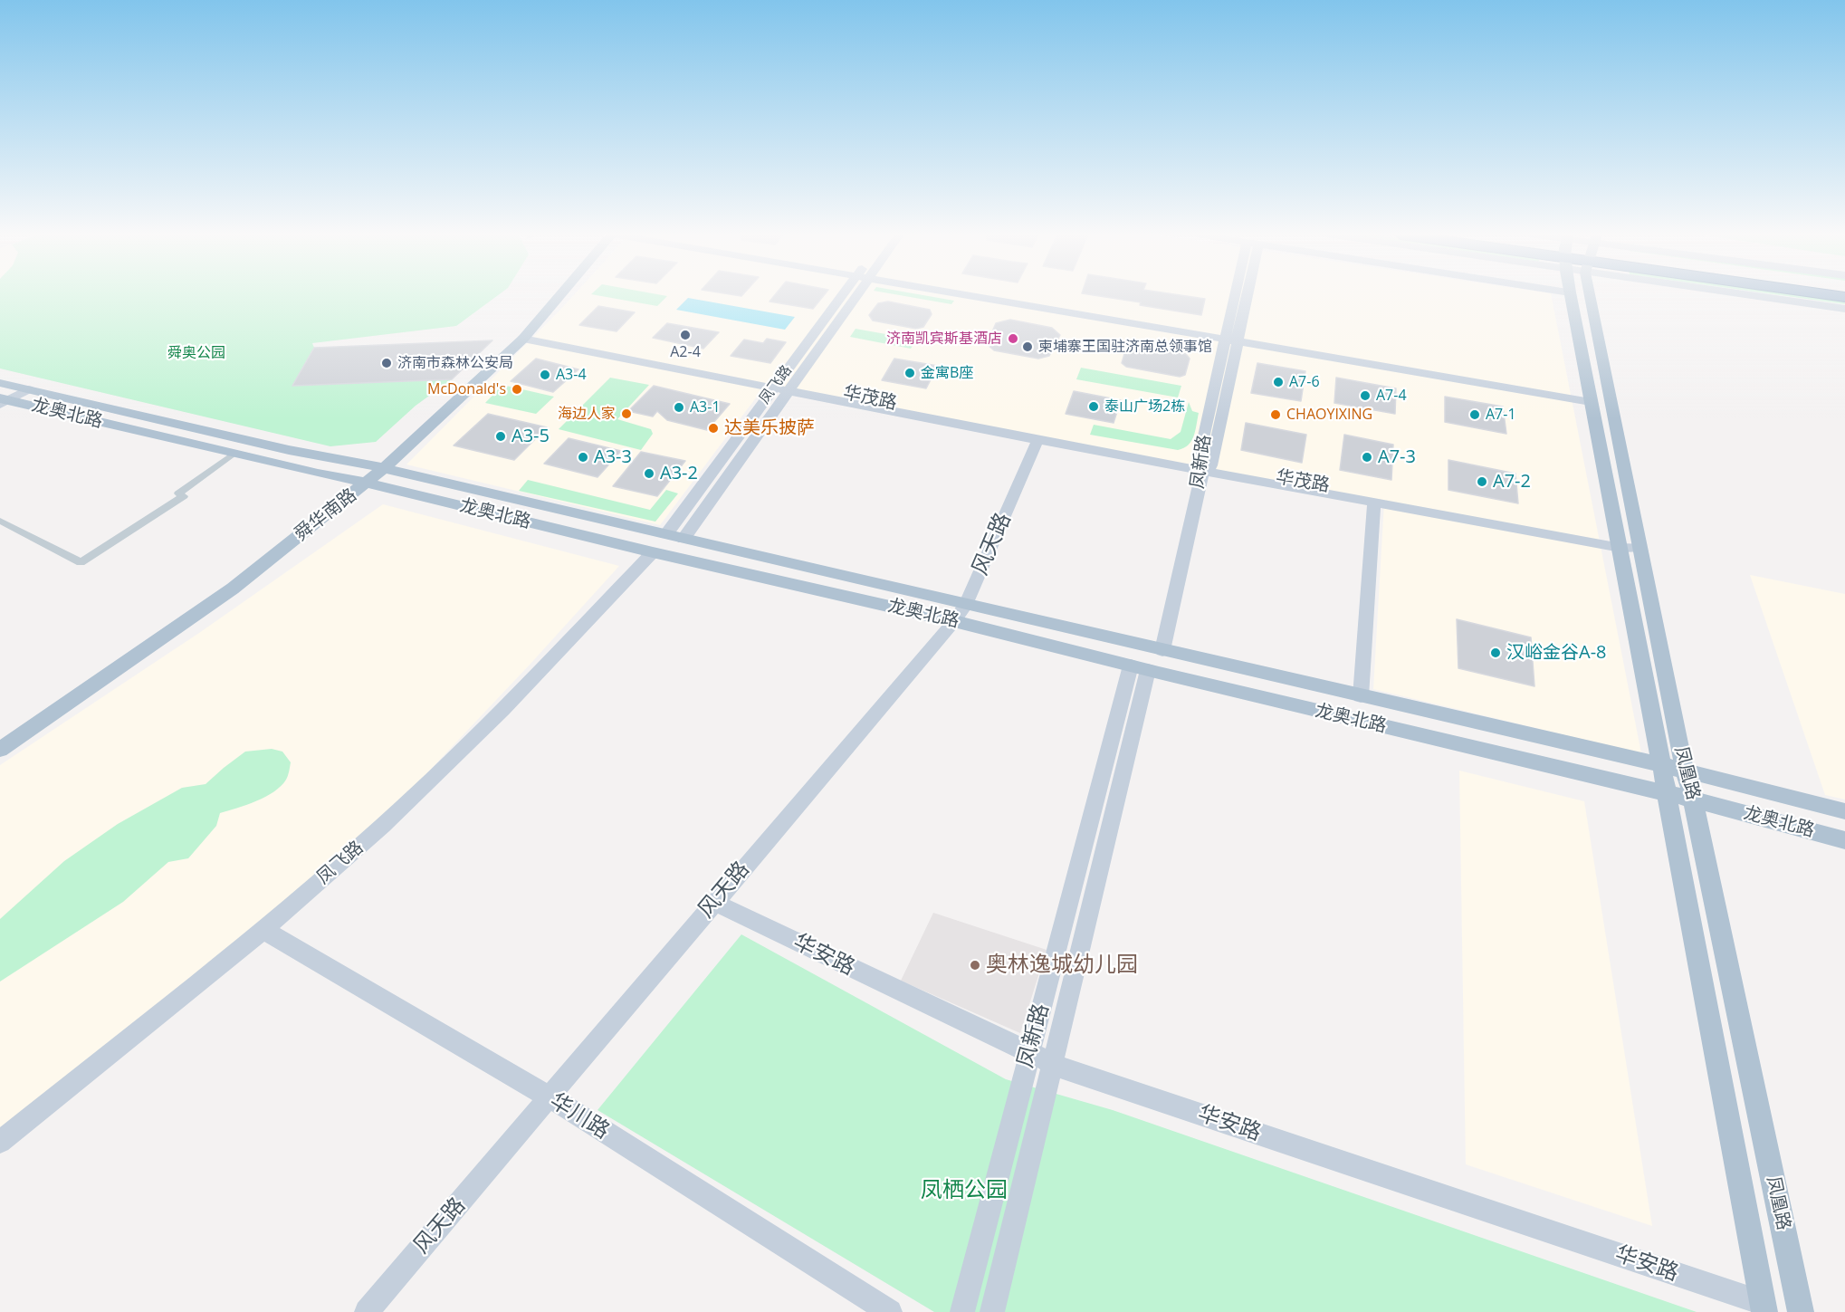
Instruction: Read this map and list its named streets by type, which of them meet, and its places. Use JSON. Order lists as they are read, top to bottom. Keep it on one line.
{"streets":{"main road":["龙奥北路","舜华南路","凤凰路"],"street":["凤飞路","华茂路","凤新路","风天路","华安路","华川路"]},"crossings":[["凤飞路","华茂路"],["凤飞路","龙奥北路"],["凤飞路","华川路"],["华茂路","凤新路"],["华茂路","舜华南路"],["华茂路","风天路"],["华茂路","凤凰路"],["龙奥北路","凤新路"],["龙奥北路","舜华南路"],["龙奥北路","风天路"],["龙奥北路","凤凰路"],["凤新路","华安路"],["风天路","华安路"],["风天路","华川路"],["凤凰路","华安路"]],"parks":["舜奥公园","凤栖公园"],"places":["A2-4","济南凯宾斯基酒店","柬埔寨王国驻济南总领事馆","济南市森林公安局","金寓B座","A3-4","A7-6","McDonald's","A7-4","泰山广场2栋","A3-1","海边人家","CHAOYIXING","A7-1","达美乐披萨","A3-5","A3-3","A7-3","A3-2","A7-2","汉峪金谷A-8","奥林逸城幼儿园"]}
